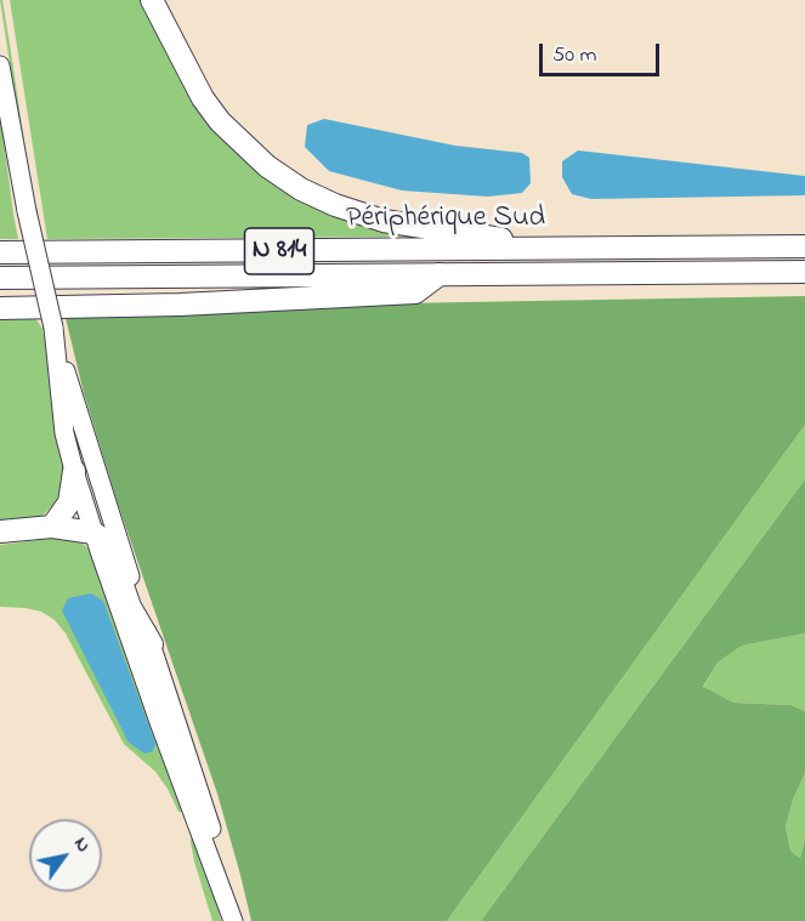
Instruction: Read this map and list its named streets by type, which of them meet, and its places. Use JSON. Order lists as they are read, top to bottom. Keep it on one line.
{"streets":{"highway":["Périphérique Sud","N 814"]},"crossings":[["Périphérique Sud","N 814"]],"scale_bar":"50 m","north":"top right"}
